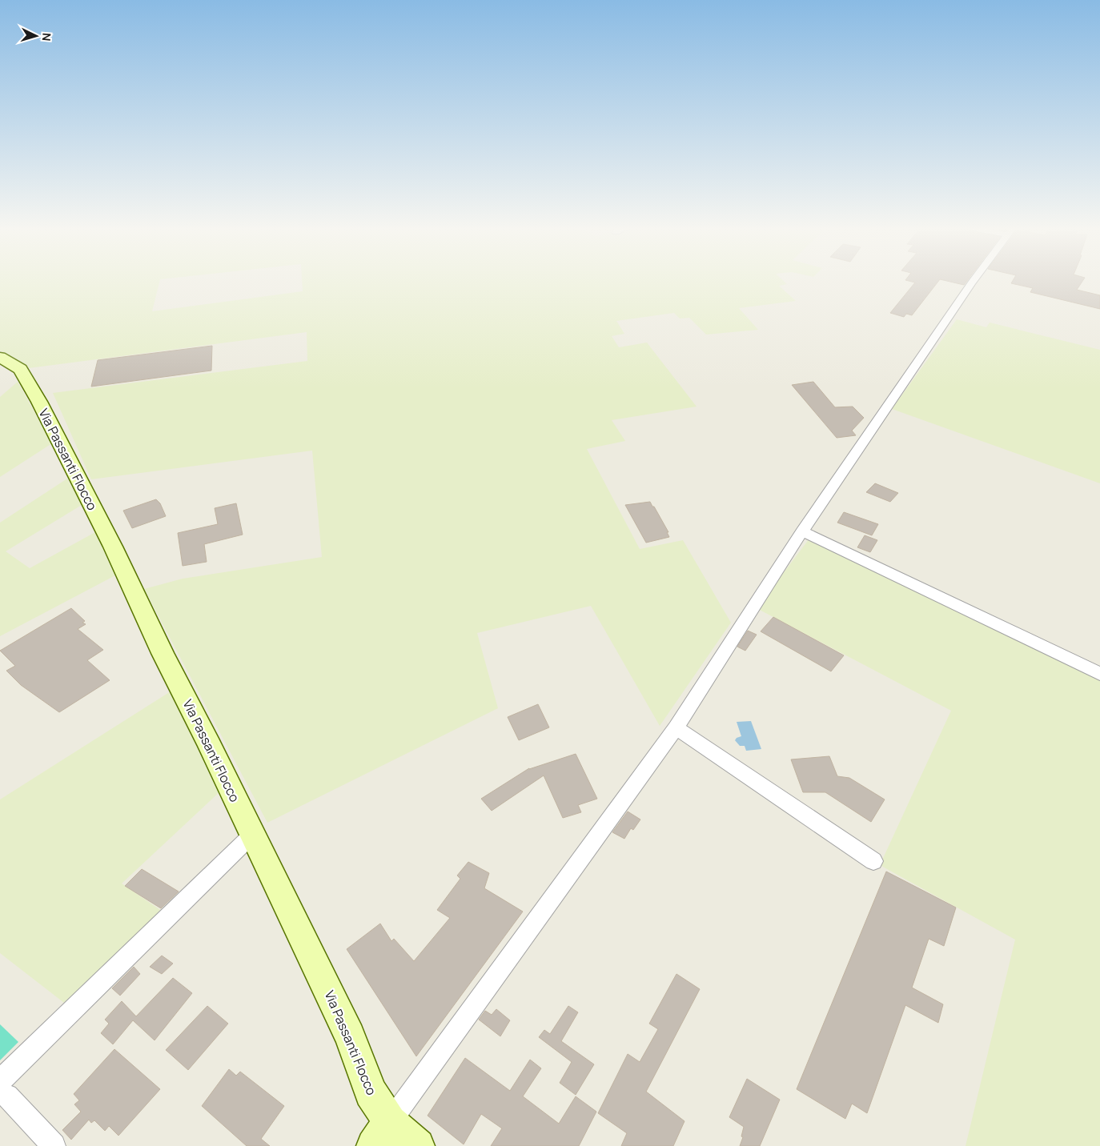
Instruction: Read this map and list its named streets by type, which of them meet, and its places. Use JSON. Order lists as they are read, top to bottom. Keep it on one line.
{"streets":{"main road":["Via Passanti Flocco"]},"north":"right"}
